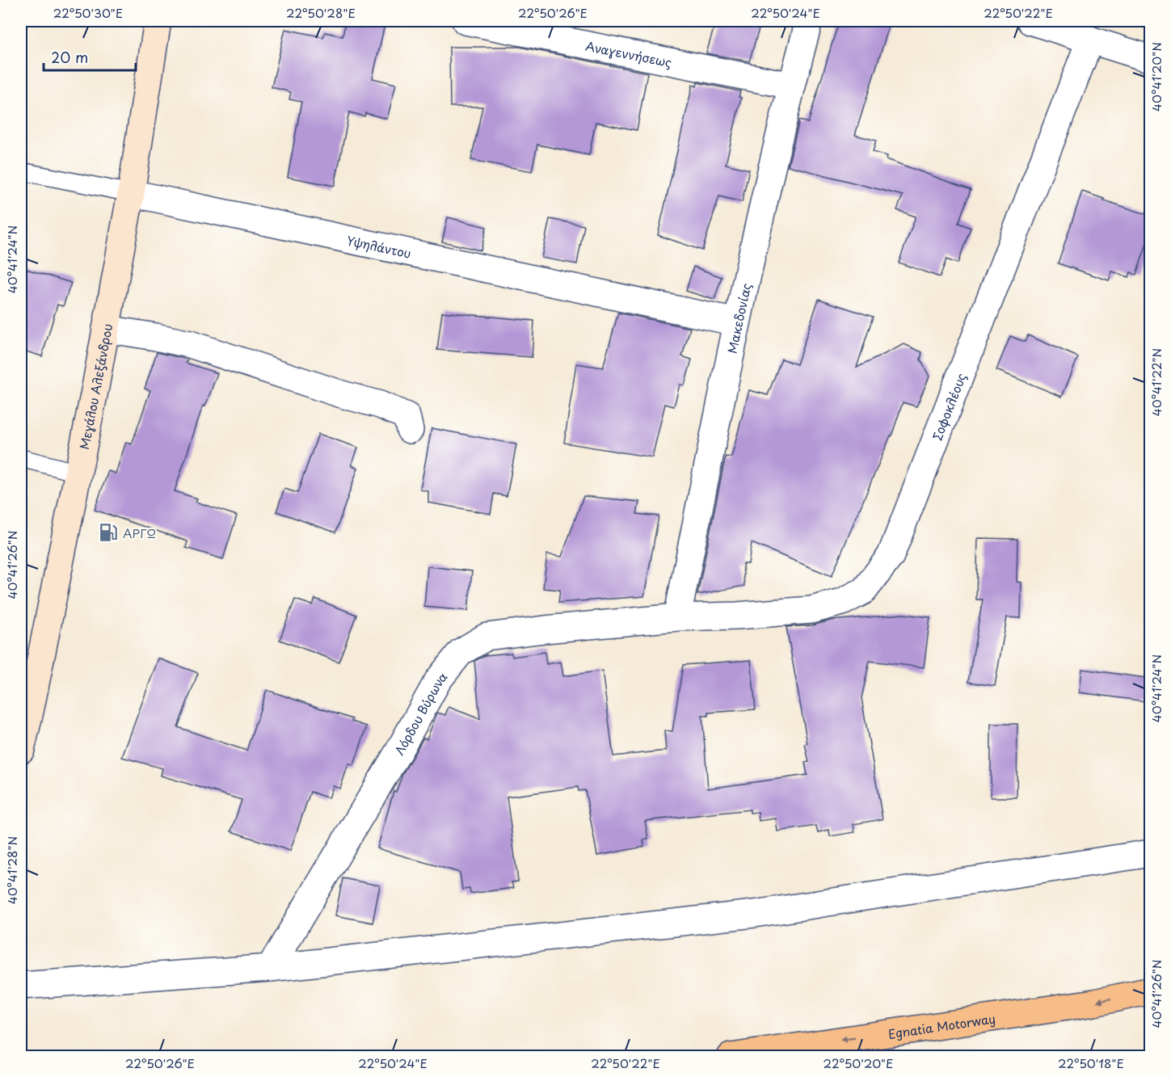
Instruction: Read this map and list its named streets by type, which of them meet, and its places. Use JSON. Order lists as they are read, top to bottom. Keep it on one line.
{"streets":{"highway":["Egnatia Motorway"],"street":["Αναγεννήσεως","Υψηλάντου","Μακεδονίας","Μεγάλου Αλεξάνδρου","Σοφοκλέους","Λόρδου Βύρωνα"]},"crossings":[["Αναγεννήσεως","Μακεδονίας"],["Υψηλάντου","Μακεδονίας"],["Υψηλάντου","Μεγάλου Αλεξάνδρου"],["Μακεδονίας","Σοφοκλέους"],["Μακεδονίας","Λόρδου Βύρωνα"],["Σοφοκλέους","Λόρδου Βύρωνα"]],"one_way":["Egnatia Motorway"],"places":{"fuel station":["ΑΡΓΩ"]},"scale_bar":"20 m","coordinates":["22°50'30\"E","22°50'28\"E","22°50'26\"E","22°50'24\"E","22°50'22\"E","40°41'20\"N","40°41'24\"N","40°41'22\"N","40°41'26\"N","40°41'28\"N","22°50'20\"E","22°50'18\"E"]}
